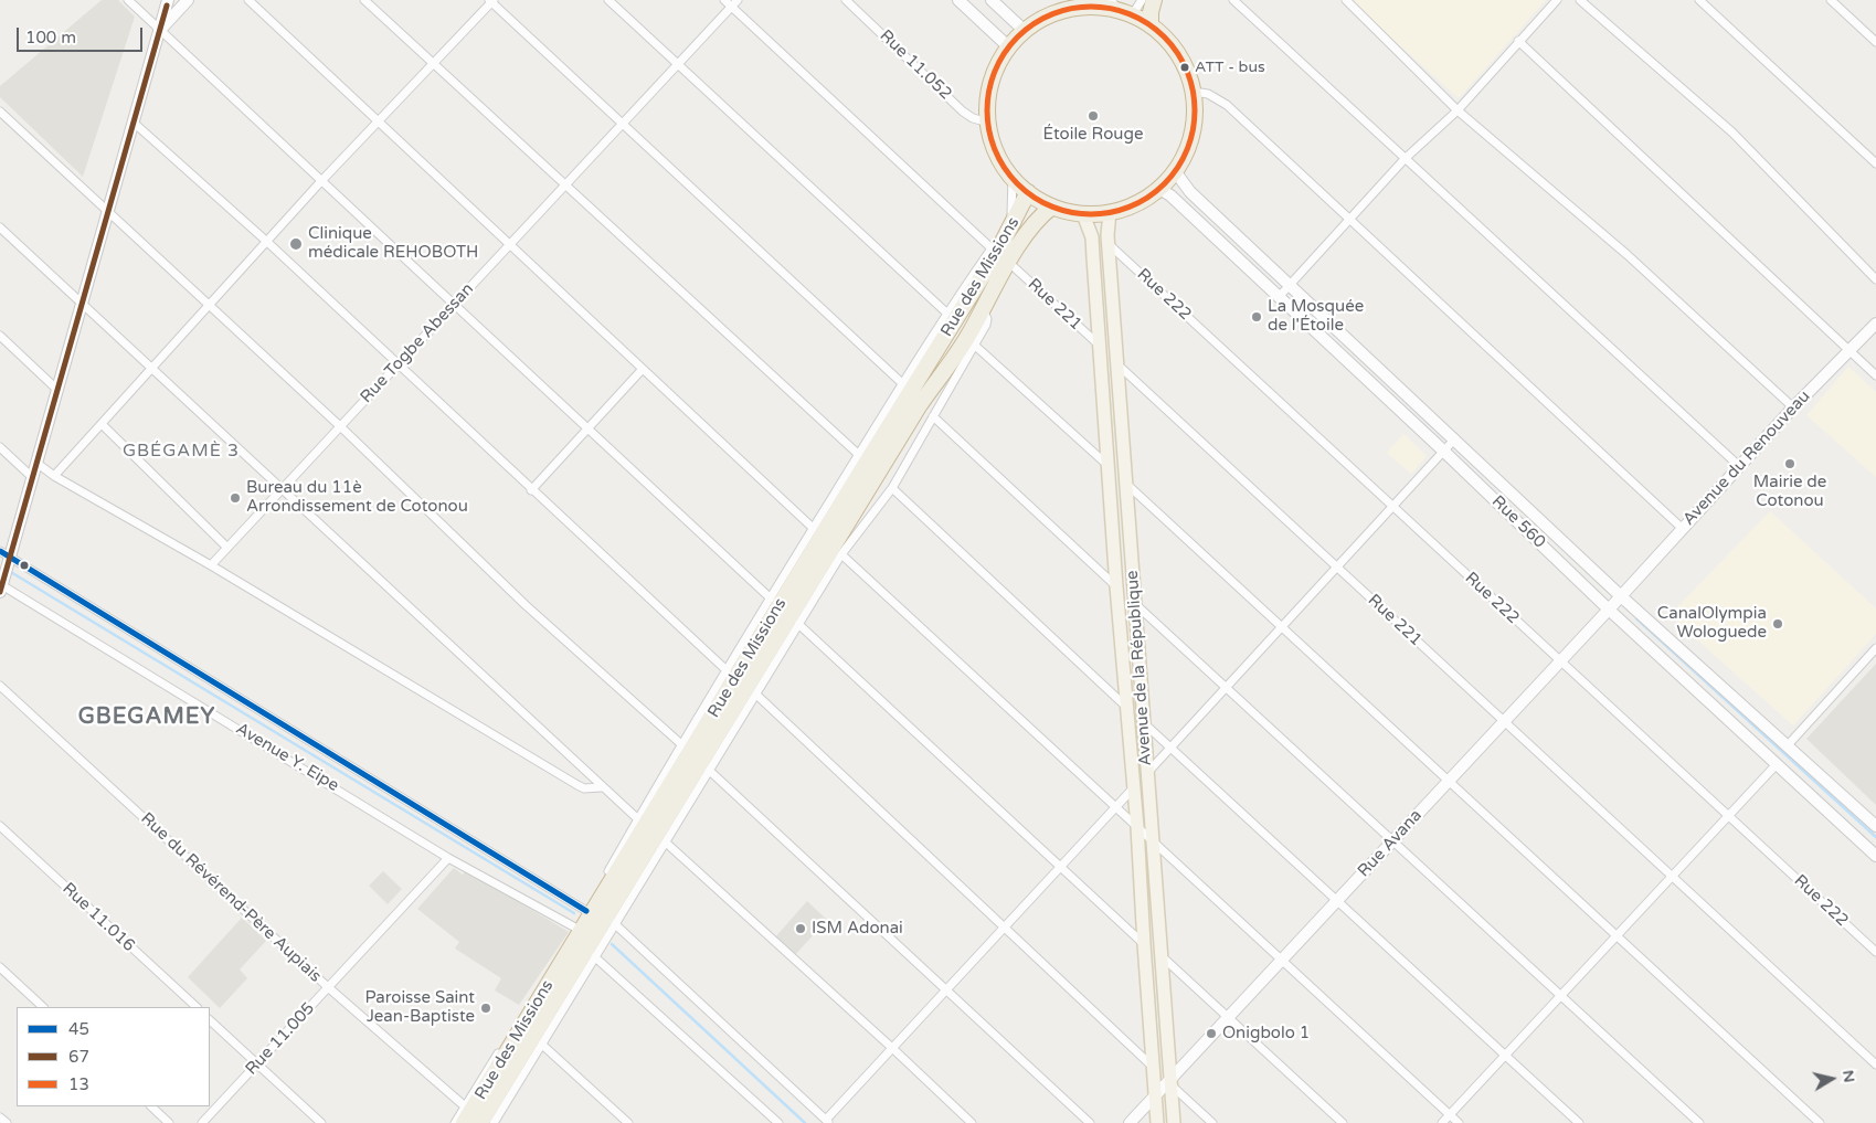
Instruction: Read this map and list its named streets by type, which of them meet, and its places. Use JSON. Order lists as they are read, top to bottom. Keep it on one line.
{"streets":{"highway":["Rue des Missions"],"main road":["Avenue du Renouveau","Rue 560","Avenue de la République","Rue Avana"],"street":["Rue 11.052","Rue 222","Rue 221","Rue Togbe Abessan","Avenue Y. Eipe","Rue du Révérend-Père Aupiais","Rue 11.016","Rue 11.005"]},"crossings":[["Rue des Missions","Rue 221"],["Rue 222","Avenue de la République"],["Rue 222","Rue Avana"],["Rue 221","Avenue de la République"],["Rue 221","Rue Avana"],["Avenue du Renouveau","Rue 560"],["Avenue du Renouveau","Rue Avana"],["Rue 560","Rue Avana"],["Avenue de la République","Rue Avana"],["Avenue Y. Eipe","Rue 11.005"],["Rue du Révérend-Père Aupiais","Rue 11.005"]],"districts":["GBÉGAMÈ 3","GBEGAMEY"],"places":["ATT - bus","Étoile Rouge","Clinique médicale REHOBOTH","La Mosquée de l'Étoile","Mairie de Cotonou","Bureau du 11è Arrondissement de Cotonou","CanalOlympia Wologuede","ISM Adonai","Paroisse Saint Jean-Baptiste","Onigbolo 1"],"lines":["transit line 67","transit line 13","transit line 45"],"legend":["45","67","13"],"scale_bar":"100 m","north":"right"}
